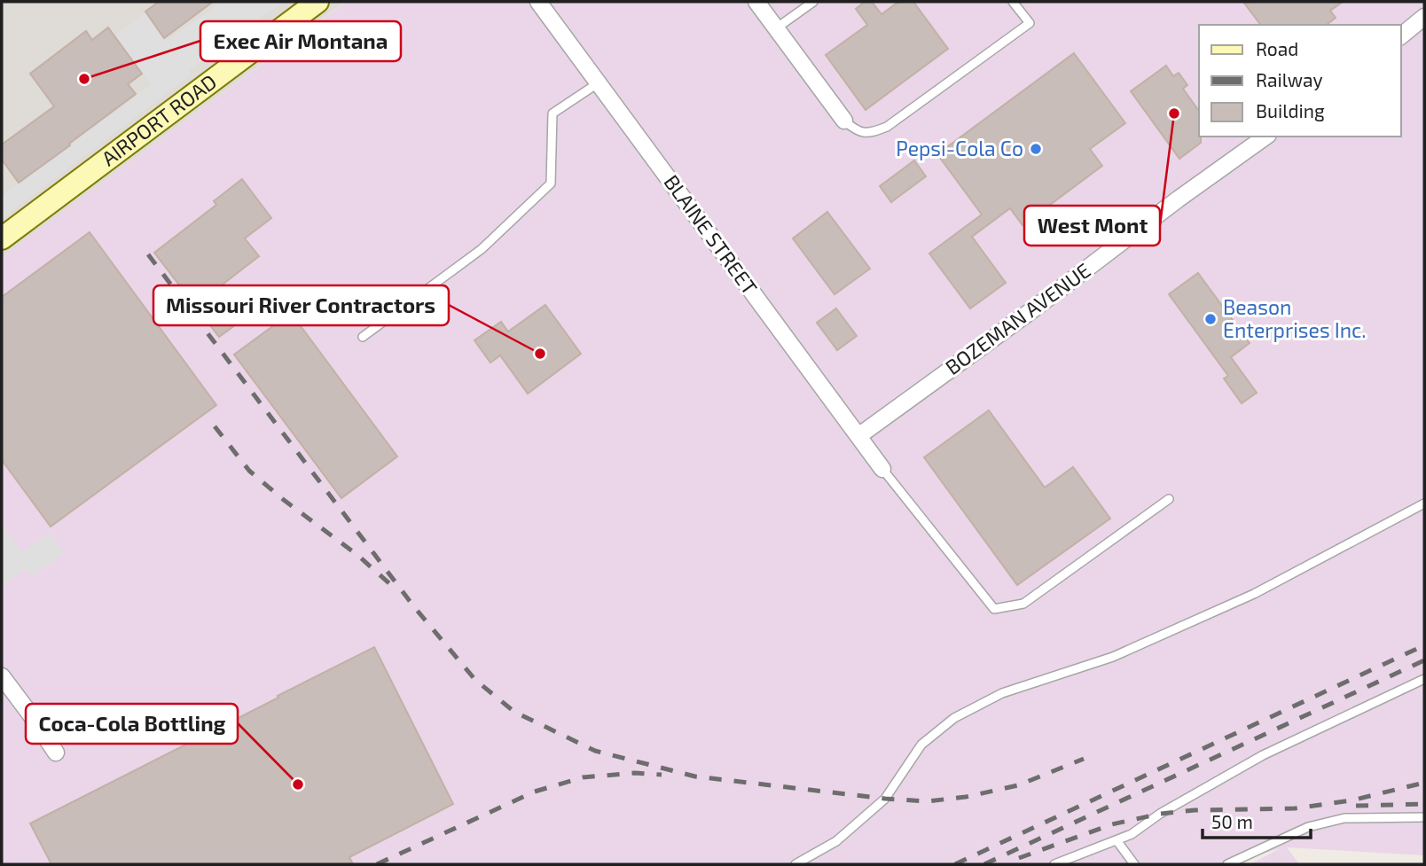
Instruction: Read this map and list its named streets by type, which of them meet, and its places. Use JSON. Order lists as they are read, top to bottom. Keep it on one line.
{"streets":{"street":["AIRPORT ROAD","BLAINE STREET","BOZEMAN AVENUE"]},"crossings":[["BLAINE STREET","BOZEMAN AVENUE"]],"places":["Exec Air Montana","West Mont","Pepsi-Cola Co","Beason Enterprises Inc.","Missouri River Contractors","Coca-Cola Bottling"],"legend":["Road","Railway","Building"],"scale_bar":"50 m"}
